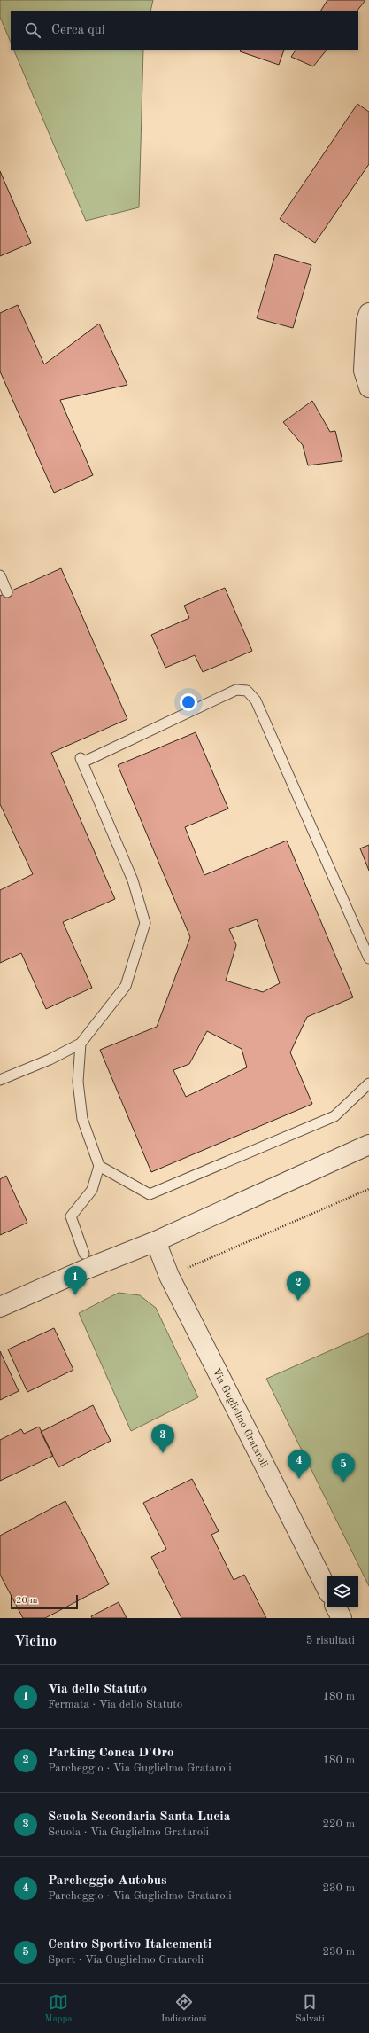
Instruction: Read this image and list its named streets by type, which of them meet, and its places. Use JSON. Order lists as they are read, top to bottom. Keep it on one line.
{"streets":{"street":["Via Guglielmo Grataroli"]},"scale_bar":"20 m","page":{"search":"Cerca qui","pins":["1","2","3","4","5"],"scale":"20 m","heading":["Vicino","5 risultati"],"list":[{"mark":"1","name":"Via dello Statuto","note":"Fermata · Via dello Statuto","value":"180 m"},{"mark":"2","name":"Parking Conca D'Oro","note":"Parcheggio · Via Guglielmo Grataroli","value":"180 m"},{"mark":"3","name":"Scuola Secondaria Santa Lucia","note":"Scuola · Via Guglielmo Grataroli","value":"220 m"},{"mark":"4","name":"Parcheggio Autobus","note":"Parcheggio · Via Guglielmo Grataroli","value":"230 m"},{"mark":"5","name":"Centro Sportivo Italcementi","note":"Sport · Via Guglielmo Grataroli","value":"230 m"}],"nav":["Mappa","Indicazioni","Salvati"]}}
